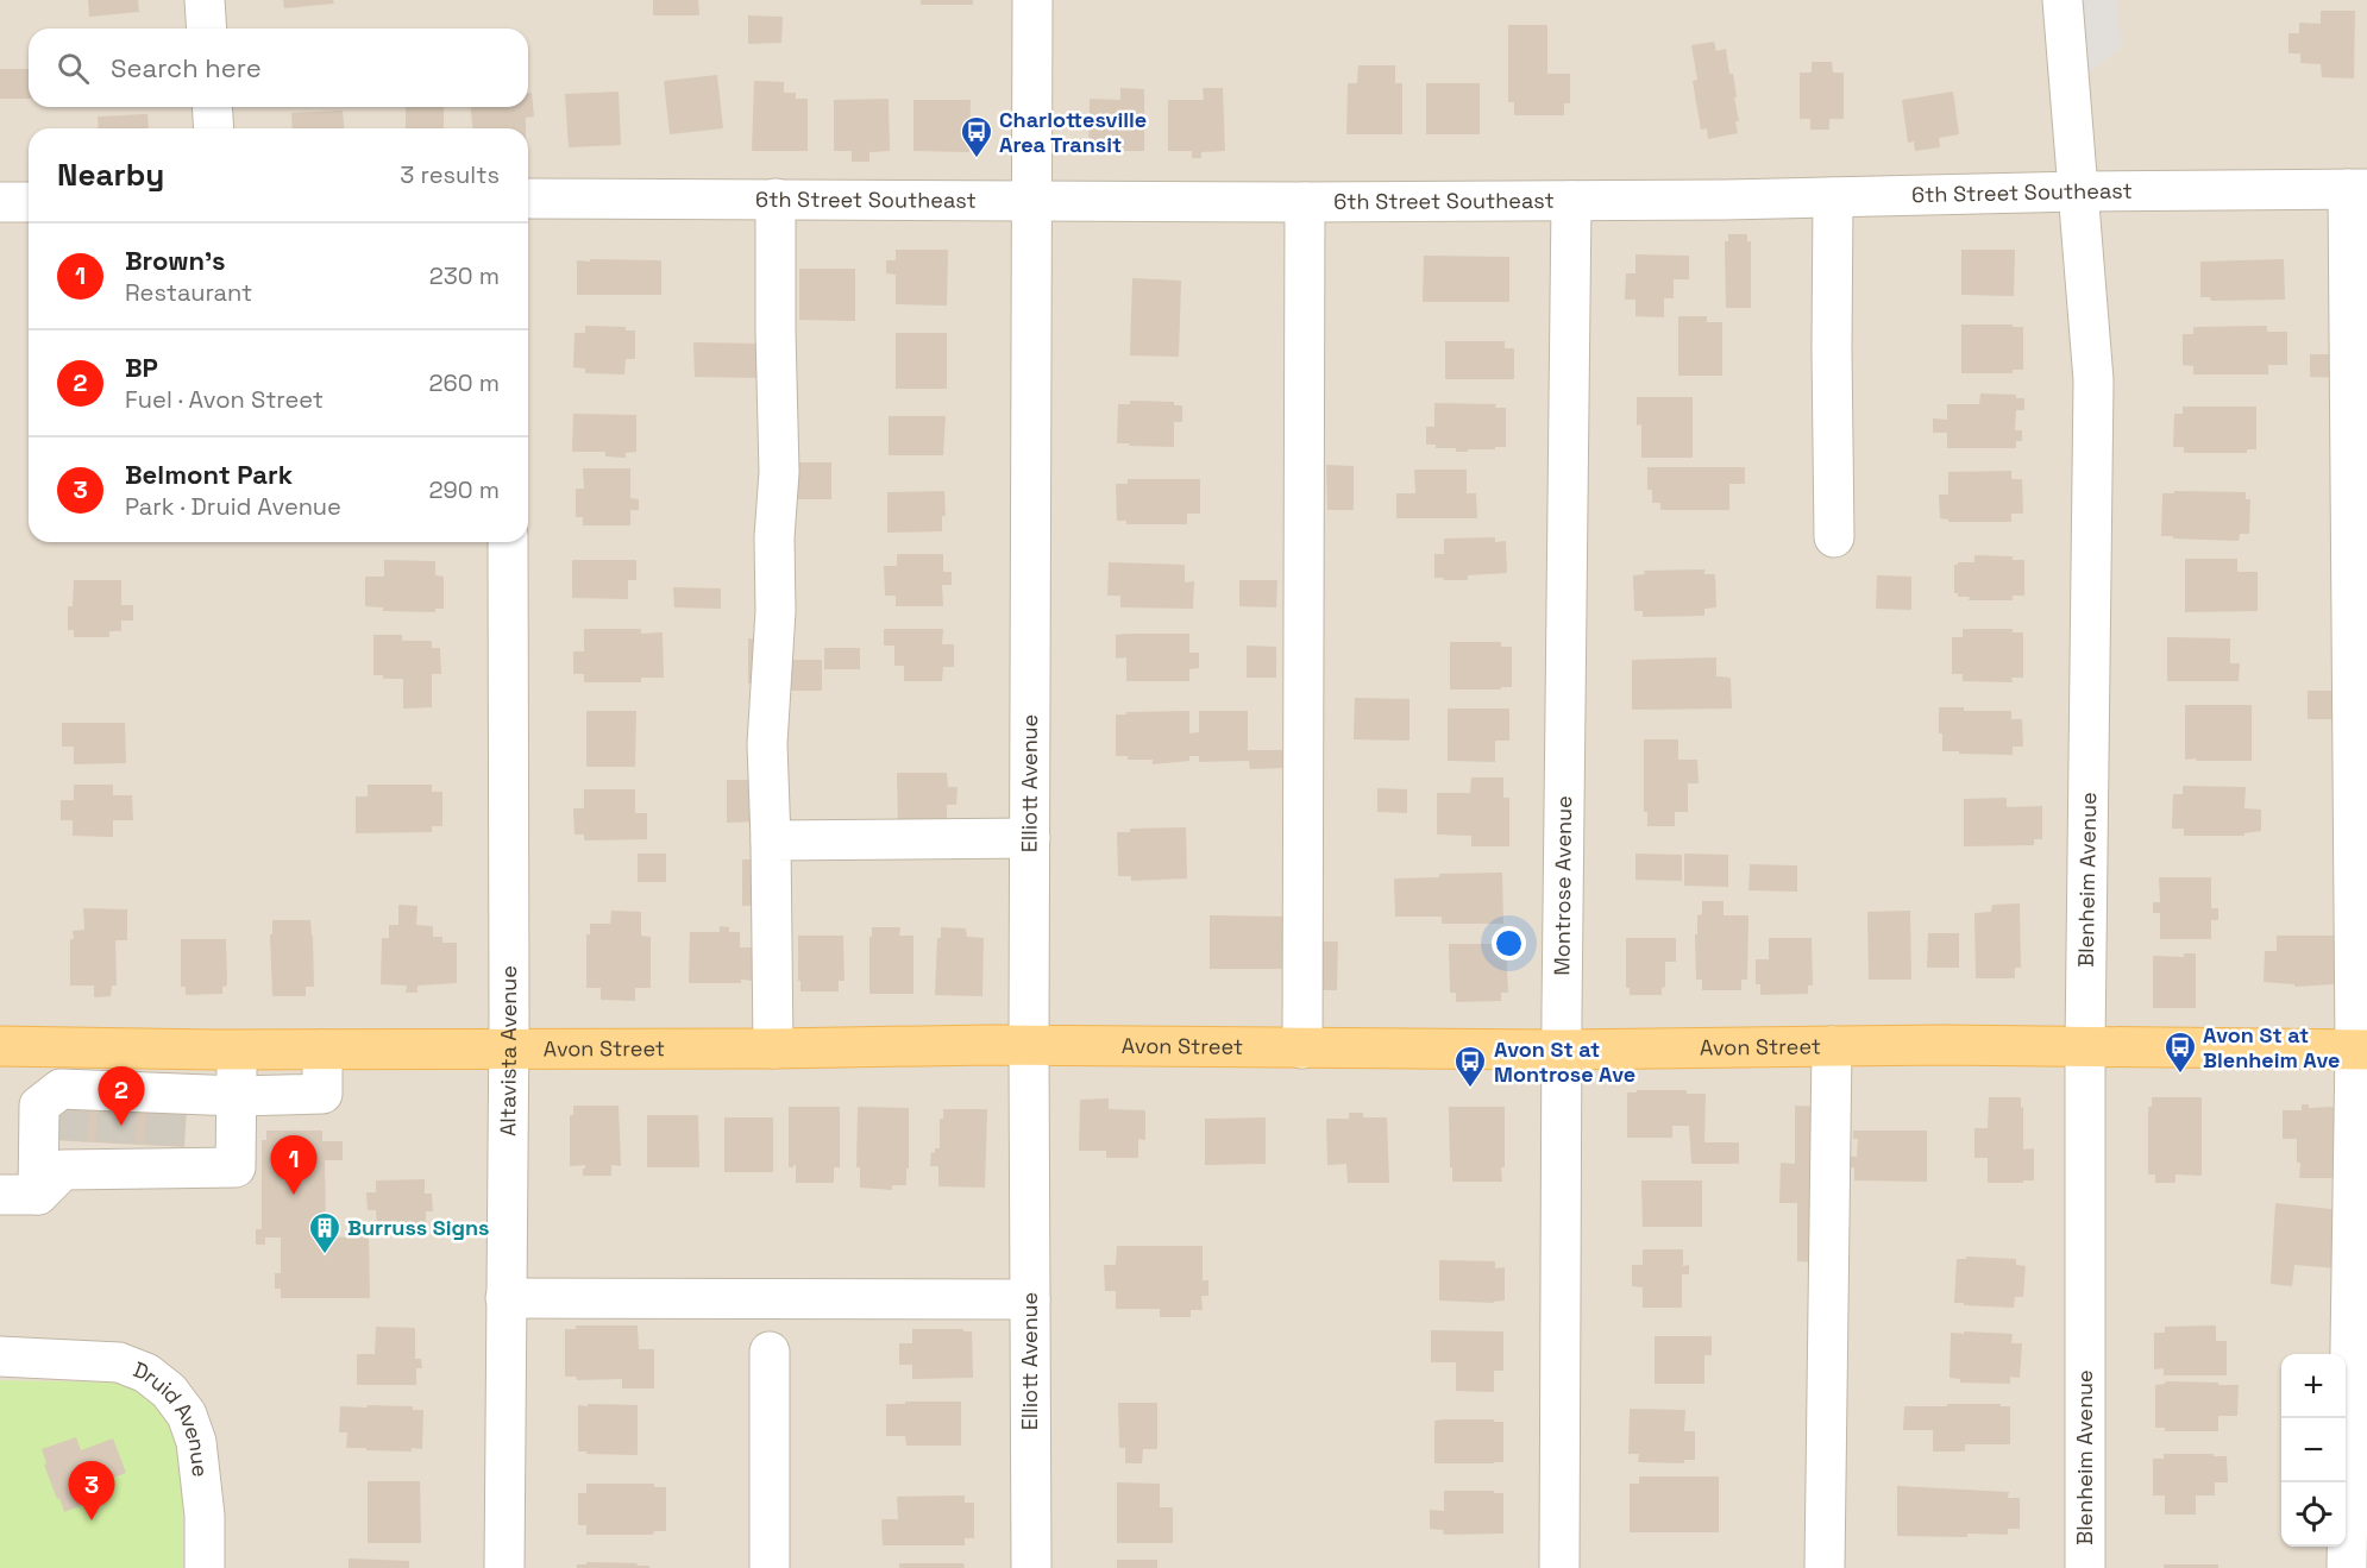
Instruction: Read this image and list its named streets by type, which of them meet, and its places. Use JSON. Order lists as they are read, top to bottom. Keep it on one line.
{"streets":{"main road":["Avon Street"],"street":["6th Street Southeast","Elliott Avenue","Blenheim Avenue","Montrose Avenue","Altavista Avenue","Druid Avenue"]},"crossings":[["6th Street Southeast","Elliott Avenue"],["6th Street Southeast","Blenheim Avenue"],["6th Street Southeast","Montrose Avenue"],["Elliott Avenue","Avon Street"],["Blenheim Avenue","Avon Street"],["Montrose Avenue","Avon Street"],["Avon Street","Altavista Avenue"]],"places":{"bus stop":["Charlottesville Area Transit","Avon St at Blenheim Ave","Avon St at Montrose Ave"],"building":["Burruss Signs"]},"page":{"search":"Search here","heading":["Nearby","3 results"],"list":[{"mark":"1","name":"Brown's","note":"Restaurant","value":"230 m"},{"mark":"2","name":"BP","note":"Fuel · Avon Street","value":"260 m"},{"mark":"3","name":"Belmont Park","note":"Park · Druid Avenue","value":"290 m"}],"pins":["2","1","3"],"map_buttons":["+","−"]}}
